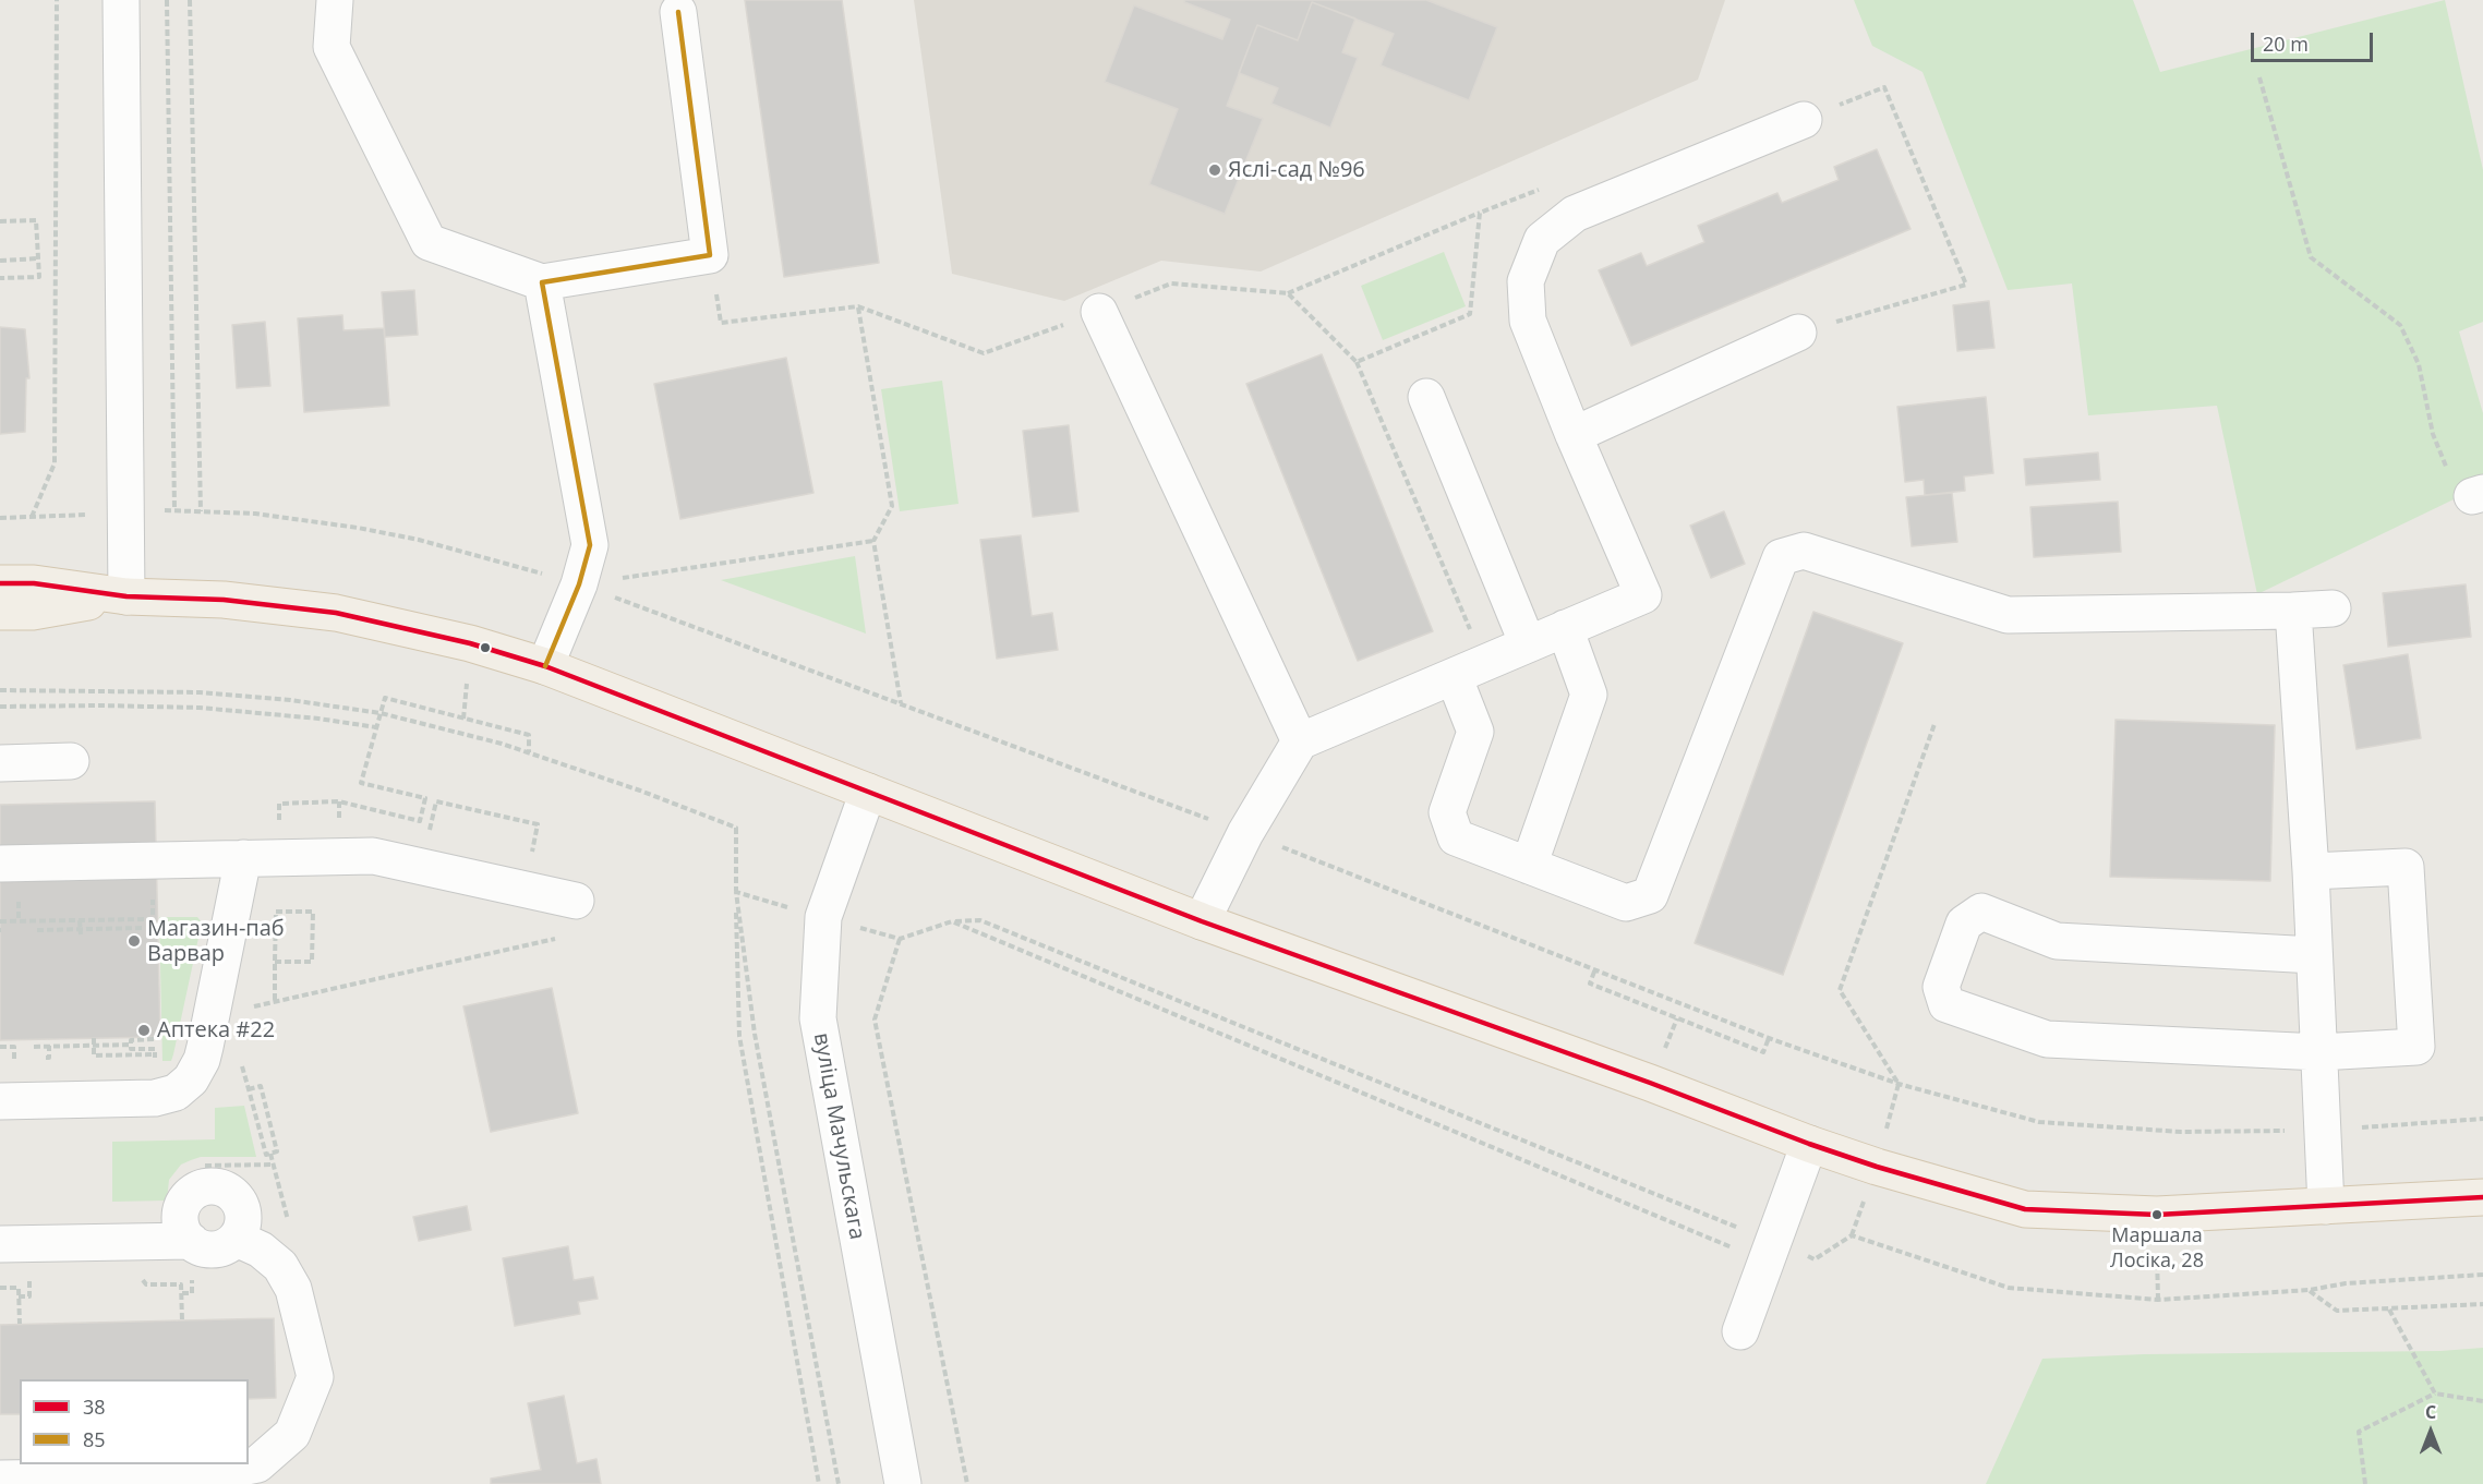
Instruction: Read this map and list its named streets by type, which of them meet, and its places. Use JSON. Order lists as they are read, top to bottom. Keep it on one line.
{"streets":{"street":["вуліца Мачульскага"]},"places":["Яслі-сад №96","Магазин-паб Варвар","Аптека #22","Маршала Лосіка, 28"],"lines":["transit line 85","transit line 38"],"legend":["38","85"],"scale_bar":"20 m","north":"top"}
